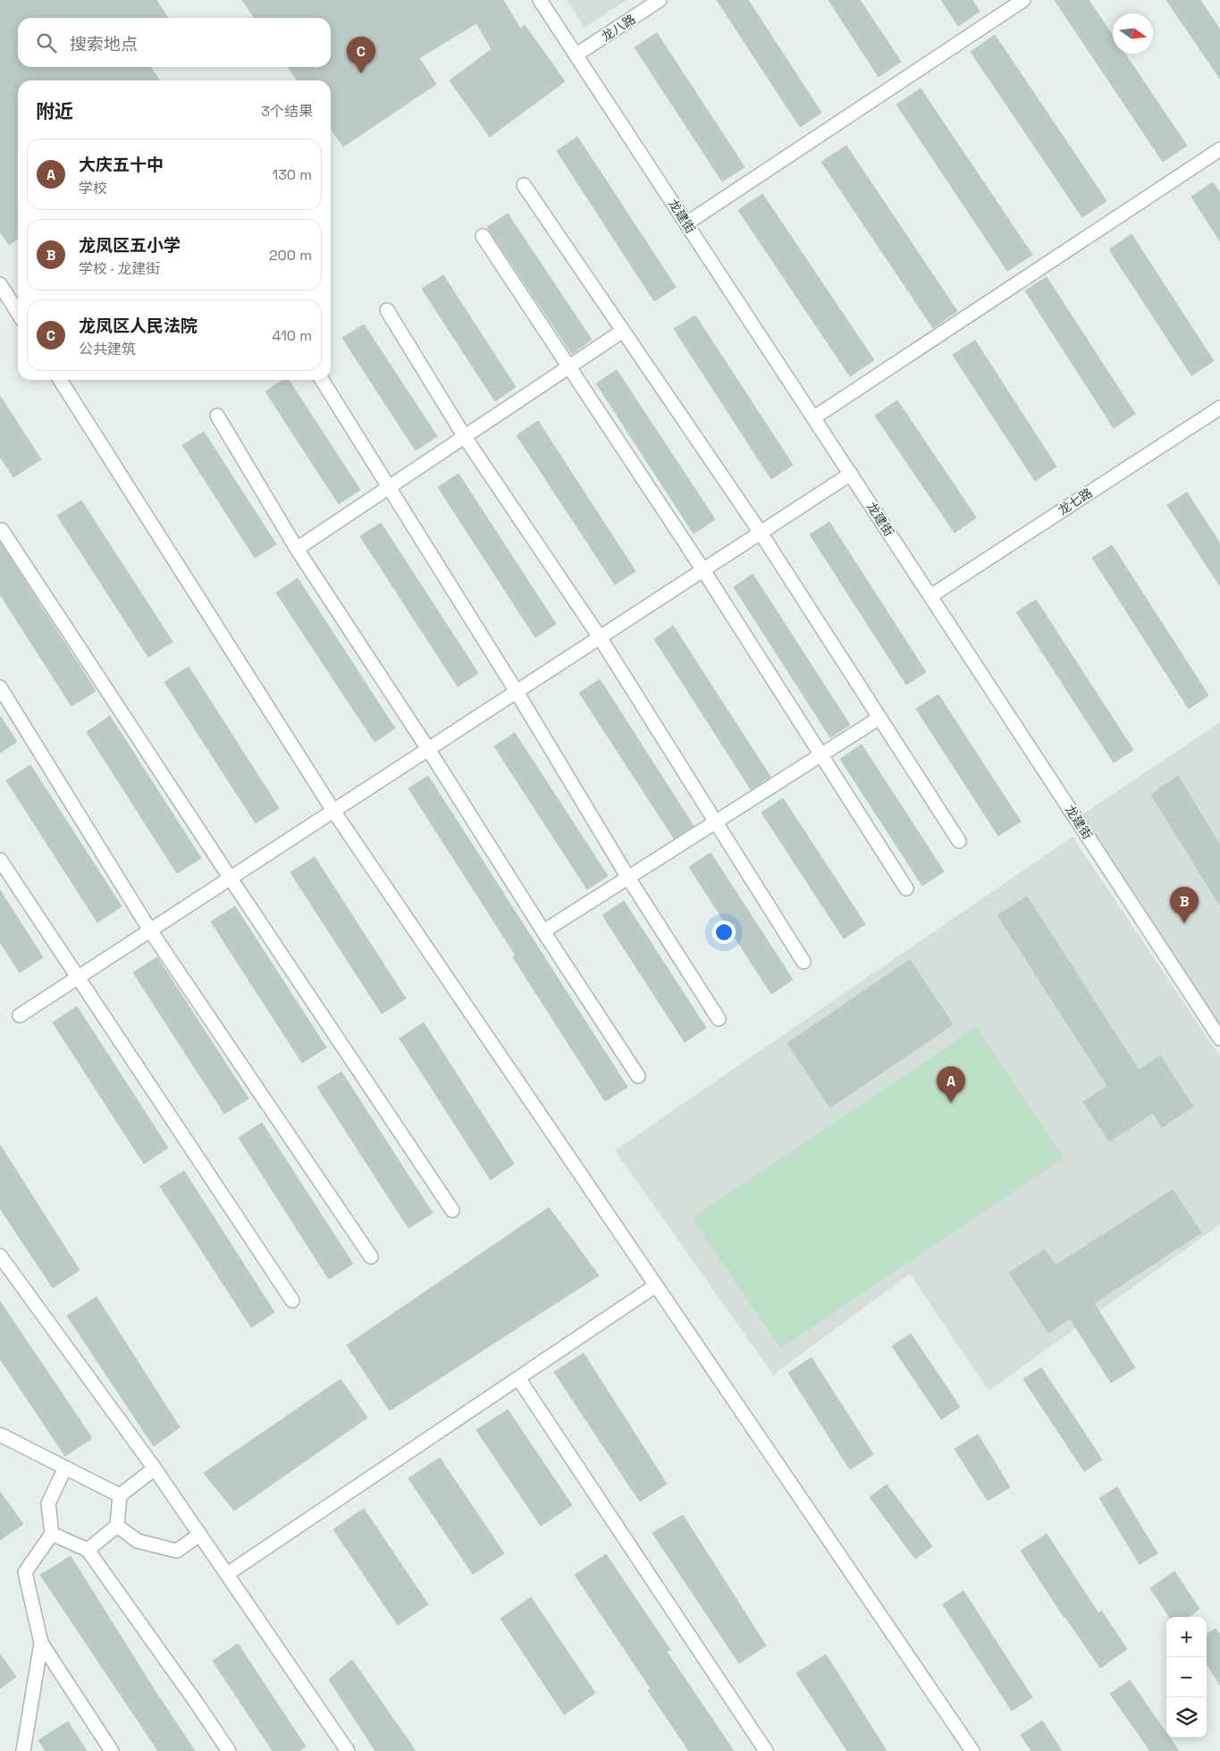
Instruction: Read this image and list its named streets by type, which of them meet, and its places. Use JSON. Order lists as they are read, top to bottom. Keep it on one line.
{"streets":{"street":["龙八路","龙建街","龙七路"]},"crossings":[["龙八路","龙建街"],["龙建街","龙七路"]],"north":"right","page":{"search":"搜索地点","pins":["C","B","A"],"heading":["附近","3个结果"],"list":[{"mark":"A","name":"大庆五十中","note":"学校","value":"130 m"},{"mark":"B","name":"龙凤区五小学","note":"学校 · 龙建街","value":"200 m"},{"mark":"C","name":"龙凤区人民法院","note":"公共建筑","value":"410 m"}],"map_buttons":["+","−"]}}
